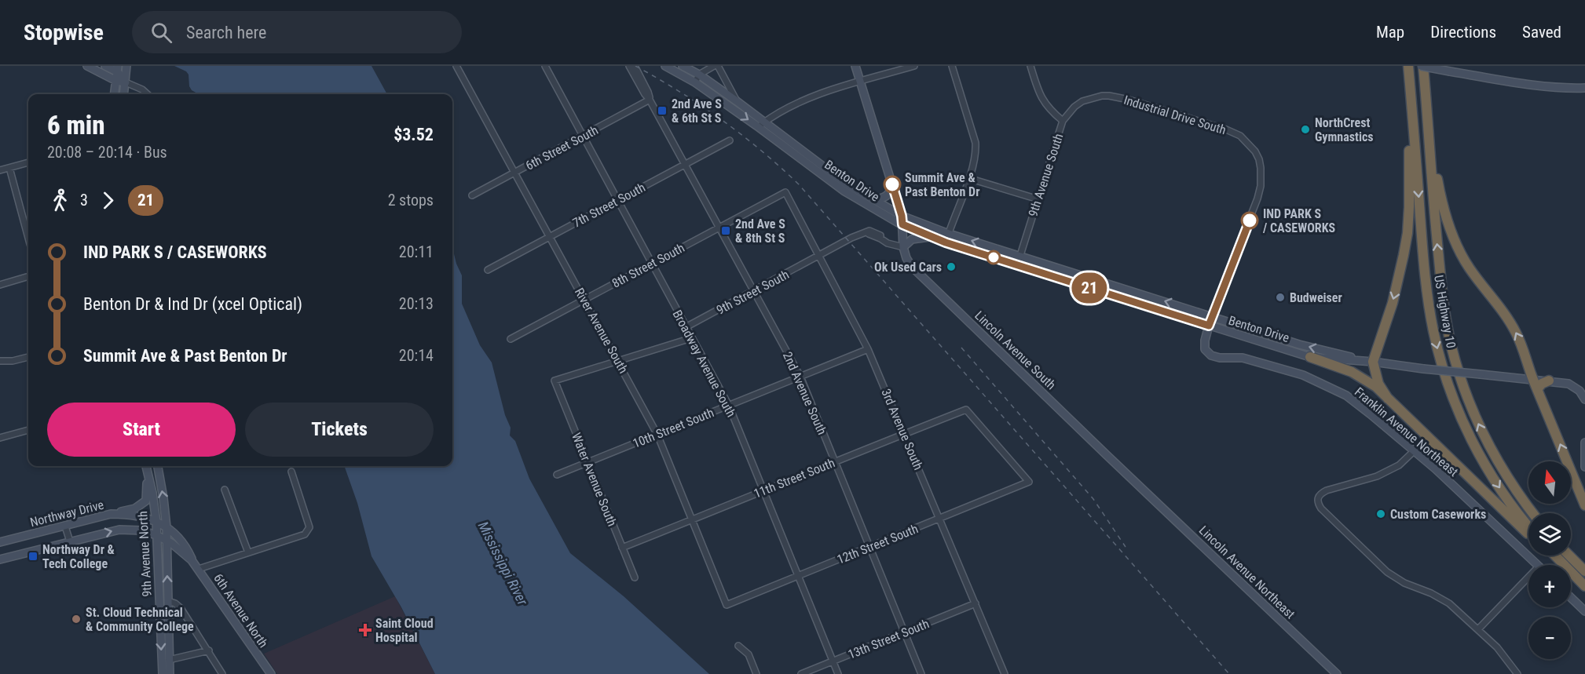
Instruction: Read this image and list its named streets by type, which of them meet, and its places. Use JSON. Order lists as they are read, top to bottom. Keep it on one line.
{"streets":{"highway":["US Highway 10"],"main road":["Benton Drive","Lincoln Avenue South","Franklin Avenue Northeast","Northway Drive","9th Avenue North","Lincoln Avenue Northeast","6th Avenue North"],"street":["Industrial Drive South","6th Street South","9th Avenue South","7th Street South","8th Street South","9th Street South","River Avenue South","Broadway Avenue South","2nd Avenue South","10th Street South","3rd Avenue South","11th Street South","Water Avenue South","12th Street South","13th Street South"]},"crossings":[["Industrial Drive South","9th Avenue South"],["Industrial Drive South","Benton Drive"],["Industrial Drive South","Franklin Avenue Northeast"],["6th Street South","River Avenue South"],["6th Street South","Broadway Avenue South"],["6th Street South","2nd Avenue South"],["9th Avenue South","Benton Drive"],["Benton Drive","Lincoln Avenue South"],["Benton Drive","Franklin Avenue Northeast"],["7th Street South","River Avenue South"],["7th Street South","Broadway Avenue South"],["7th Street South","2nd Avenue South"],["8th Street South","River Avenue South"],["8th Street South","Broadway Avenue South"],["8th Street South","2nd Avenue South"],["8th Street South","3rd Avenue South"],["9th Street South","Lincoln Avenue South"],["9th Street South","Broadway Avenue South"],["9th Street South","2nd Avenue South"],["9th Street South","3rd Avenue South"],["River Avenue South","10th Street South"],["River Avenue South","11th Street South"],["River Avenue South","Water Avenue South"],["River Avenue South","12th Street South"],["Lincoln Avenue South","Lincoln Avenue Northeast"],["Broadway Avenue South","10th Street South"],["Broadway Avenue South","11th Street South"],["Broadway Avenue South","12th Street South"],["Broadway Avenue South","13th Street South"],["2nd Avenue South","10th Street South"],["2nd Avenue South","11th Street South"],["2nd Avenue South","12th Street South"],["2nd Avenue South","13th Street South"],["10th Street South","3rd Avenue South"],["10th Street South","Water Avenue South"],["3rd Avenue South","11th Street South"],["3rd Avenue South","12th Street South"],["3rd Avenue South","13th Street South"],["11th Street South","Water Avenue South"],["11th Street South","12th Street South"],["Northway Drive","9th Avenue North"],["Northway Drive","6th Avenue North"],["9th Avenue North","6th Avenue North"]],"water":["Mississippi River"],"places":{"transit":["2nd Ave S & 6th St S","2nd Ave S & 8th St S","Northway Dr & Tech College"],"other":["NorthCrest Gymnastics","Summit Ave & Past Benton Dr","IND PARK S / CASEWORKS","Ok Used Cars","Budweiser","Custom Caseworks","St. Cloud Technical & Community College"],"health":["Saint Cloud Hospital"]},"lines":["bus line 21"],"north":"top","page":{"header":"Stopwise","search":"Search here","nav":["Map","Directions","Saved"],"on_map":"21","heading":["6 min","20:08 – 20:14 · Bus","$3.52"],"legs":["3","21","2 stops"],"list":[{"name":"IND PARK S / CASEWORKS","value":"20:11"},{"name":"Benton Dr & Ind Dr (xcel Optical)","value":"20:13"},{"name":"Summit Ave & Past Benton Dr","value":"20:14"}],"buttons":["Start","Tickets"],"map_buttons":["+","−"]}}
